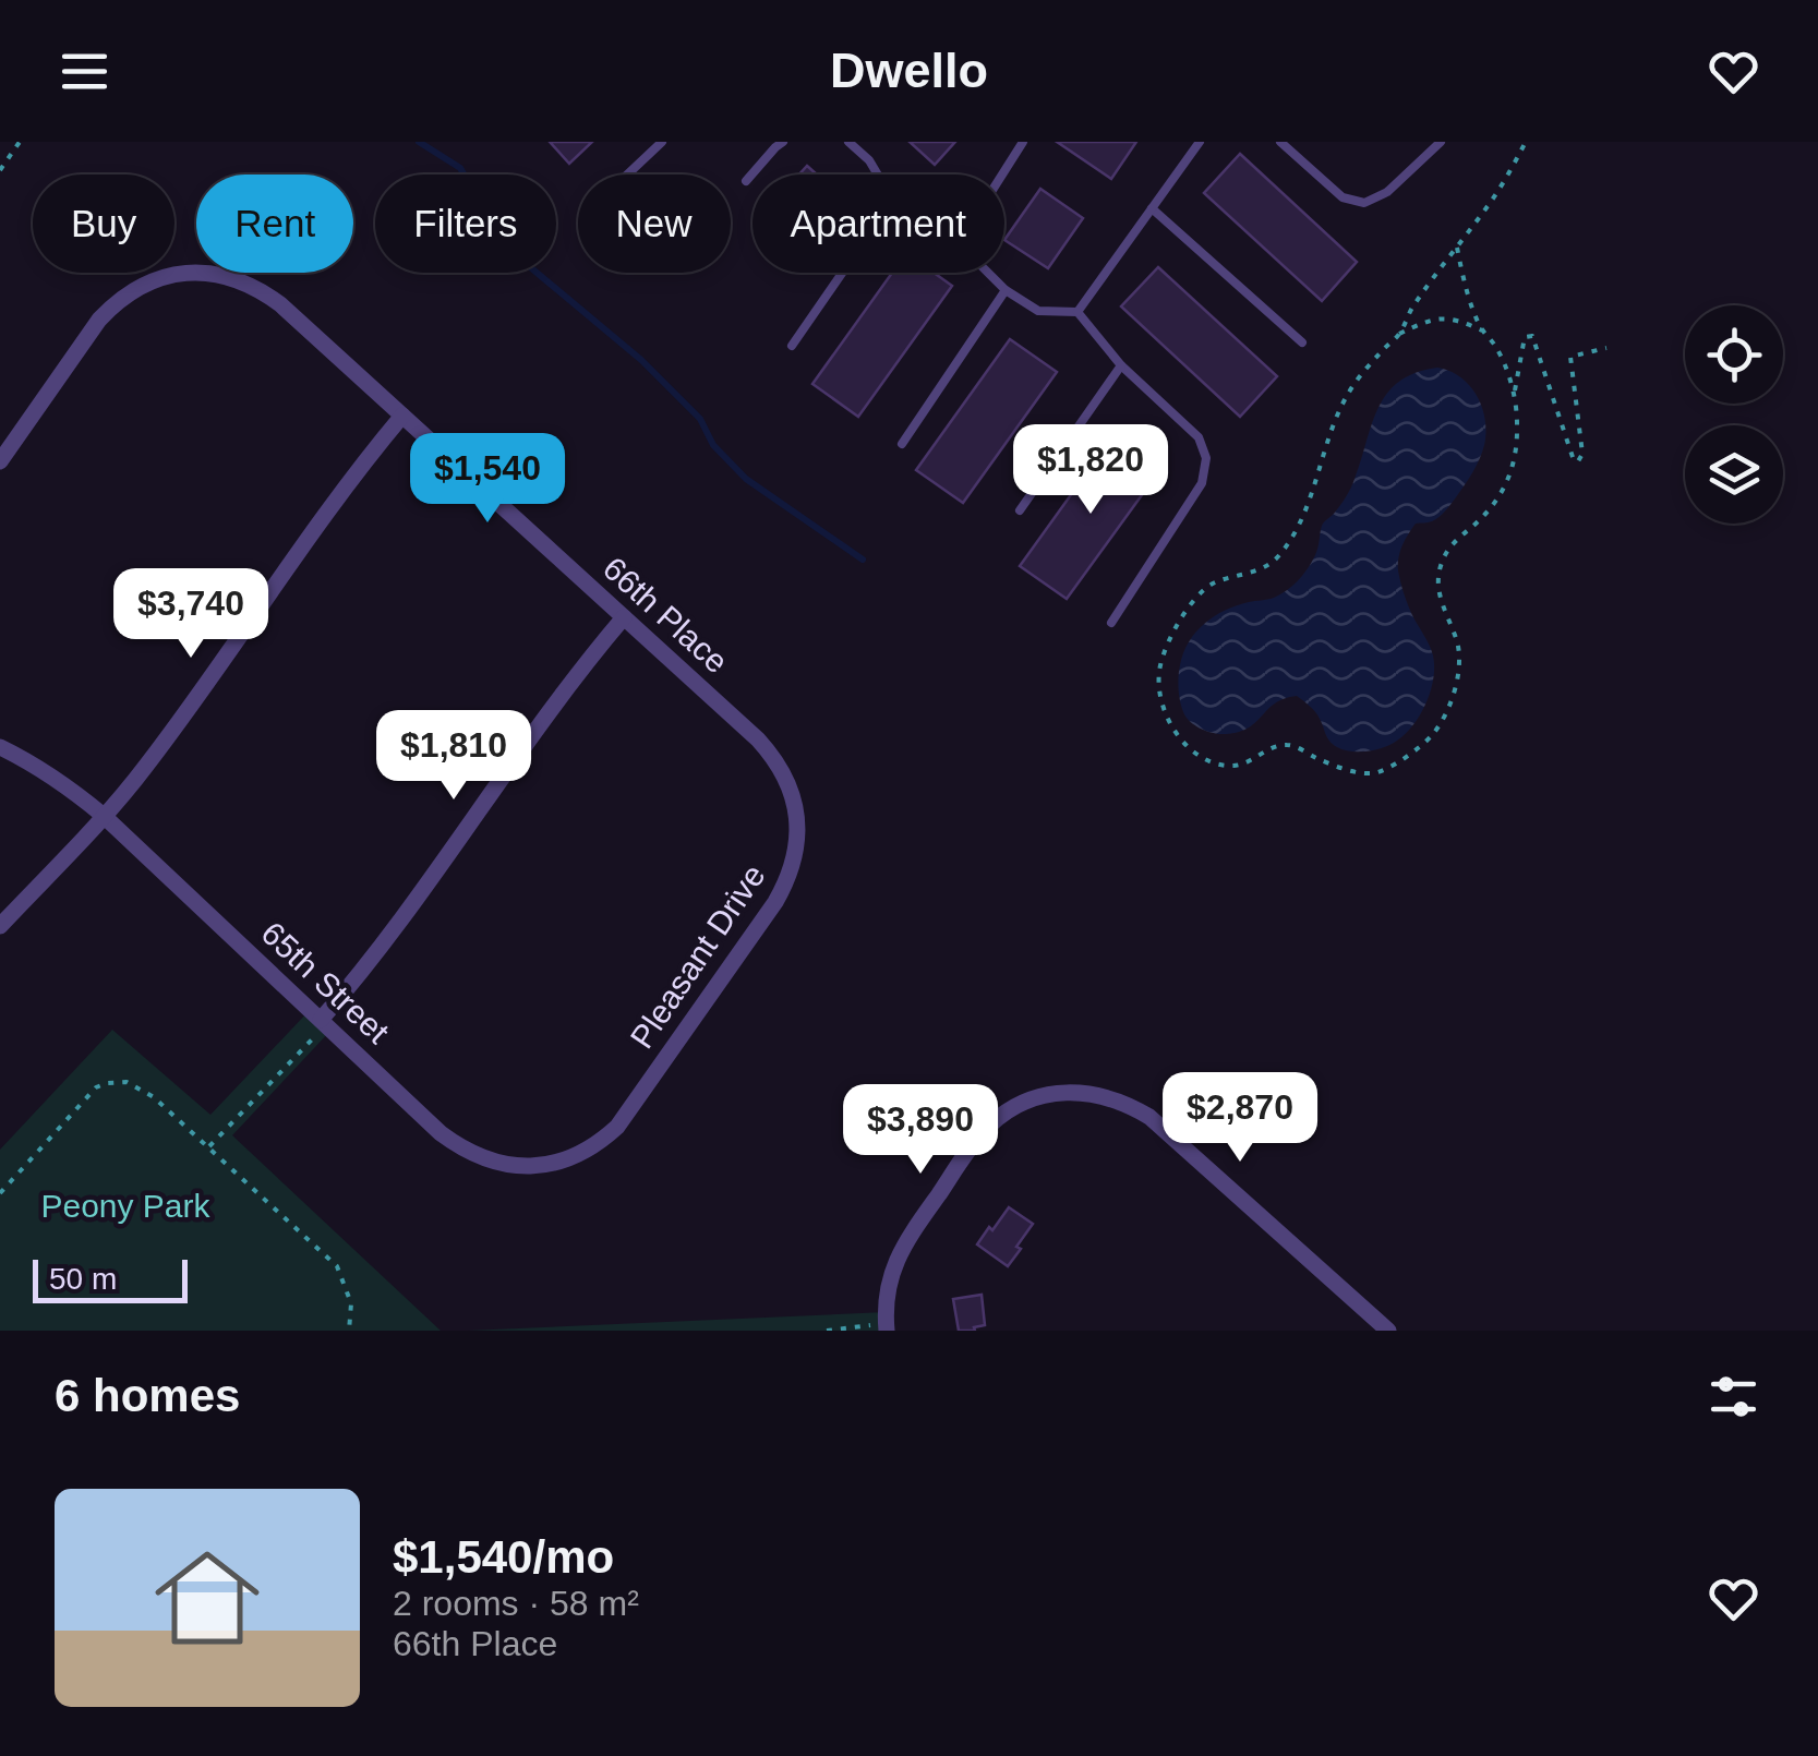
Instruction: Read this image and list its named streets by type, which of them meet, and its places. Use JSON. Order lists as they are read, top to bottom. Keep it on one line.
{"streets":{"street":["66th Place","Pleasant Drive","65th Street"]},"crossings":[["66th Place","Pleasant Drive"],["Pleasant Drive","65th Street"]],"parks":["Peony Park"],"scale_bar":"50 m","page":{"header":"Dwello","chip":["Buy","Rent","Filters","New","Apartment"],"price":["$1,820","$1,540","$3,740","$1,810","$2,870","$3,890"],"scale":"50 m","heading":"6 homes","list":[{"name":"$1,540/mo","note":"2 rooms · 58 m² · 66th Place"}]}}
